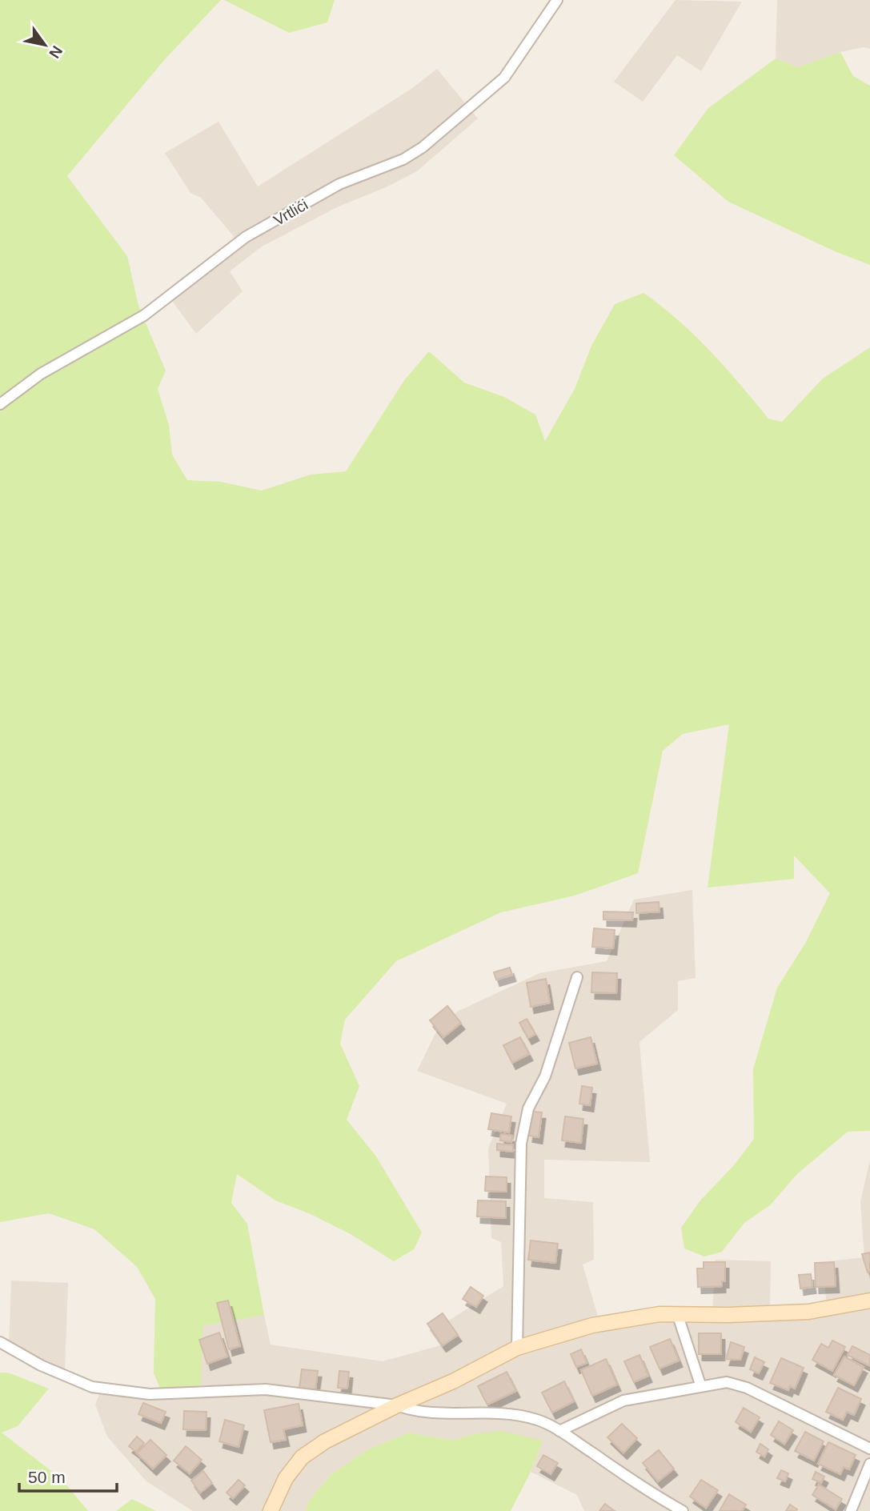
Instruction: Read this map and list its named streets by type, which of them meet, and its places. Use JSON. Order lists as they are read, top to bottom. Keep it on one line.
{"streets":{"street":["Vrtlići"]},"scale_bar":"50 m","north":"bottom right"}
